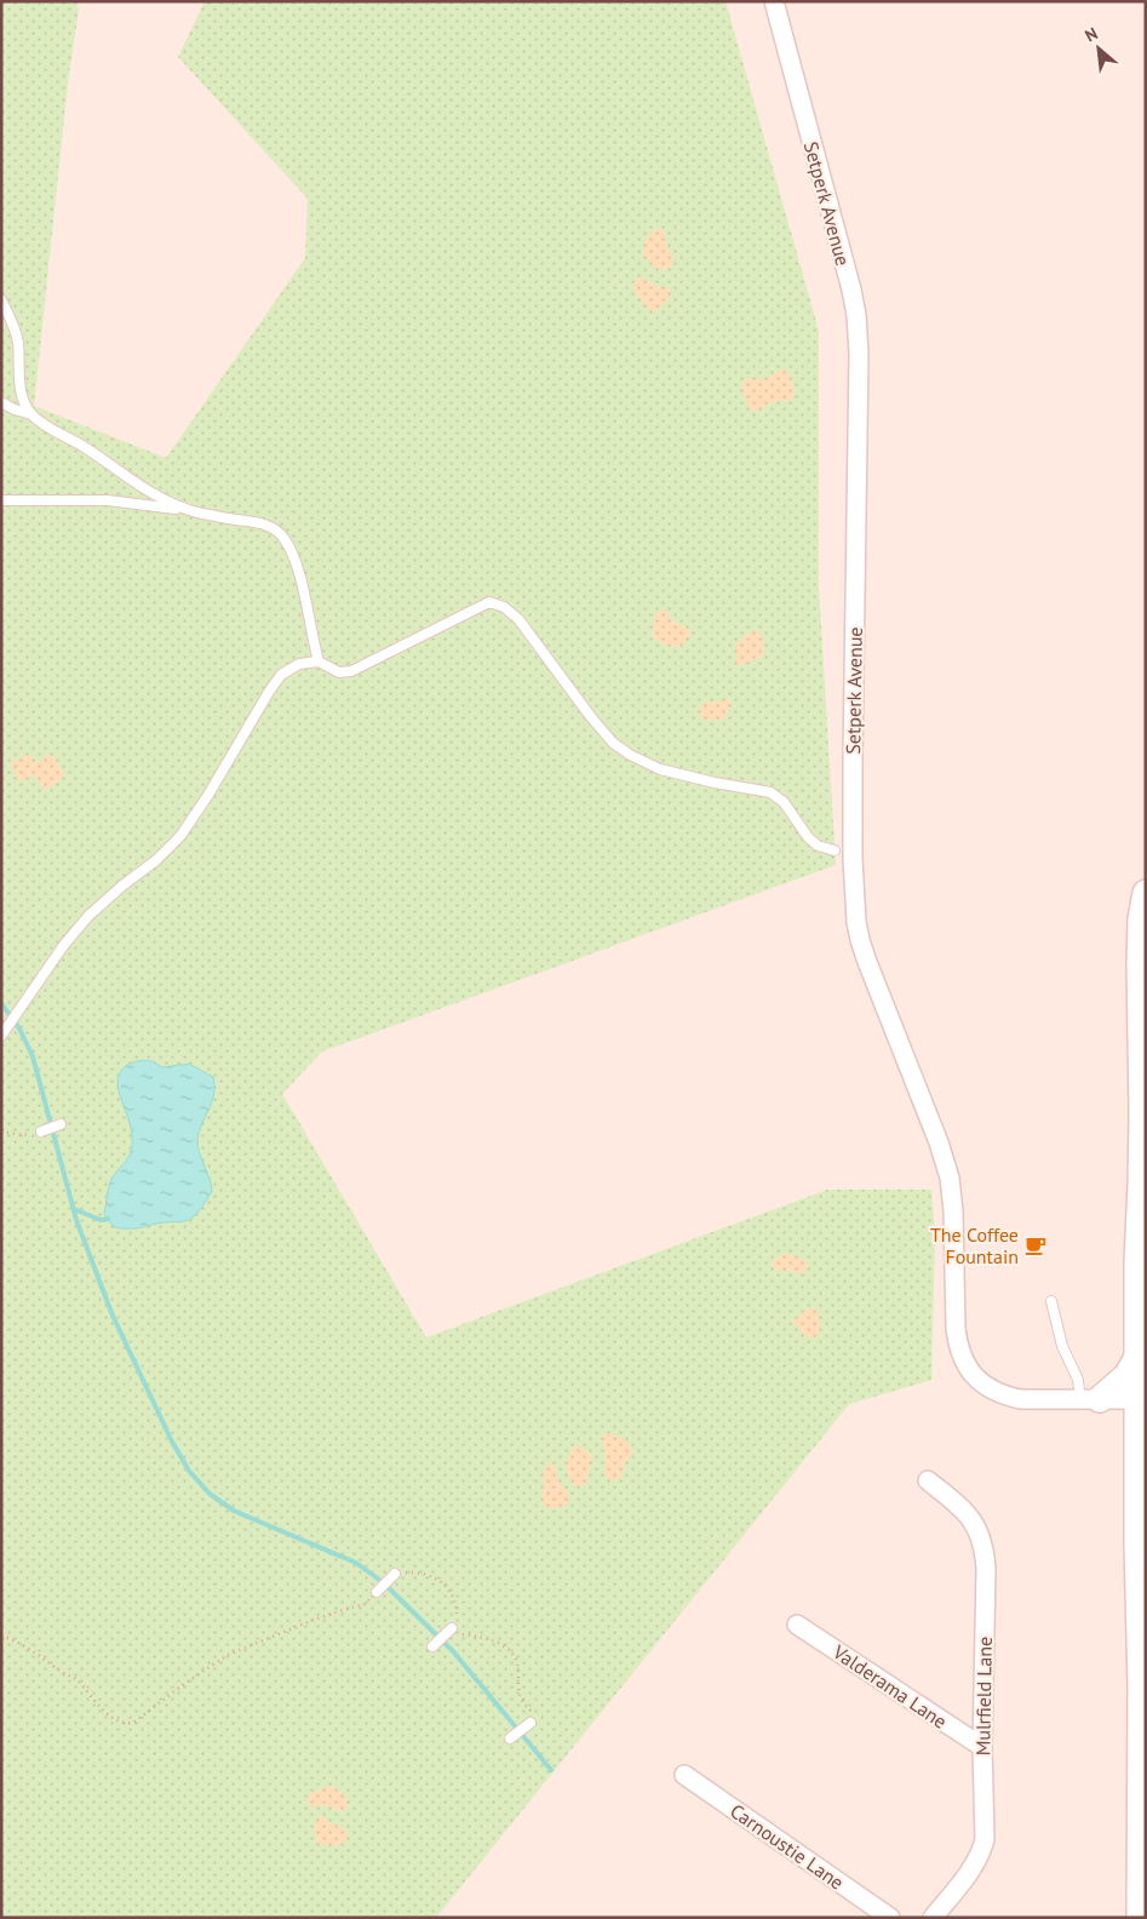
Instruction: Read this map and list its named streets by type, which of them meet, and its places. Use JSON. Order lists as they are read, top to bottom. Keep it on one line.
{"streets":{"street":["Setperk Avenue","Valderama Lane","Mulrfield Lane","Carnoustie Lane"]},"crossings":[["Valderama Lane","Mulrfield Lane"]],"places":{"cafe":["The Coffee Fountain"]},"north":"top left"}
